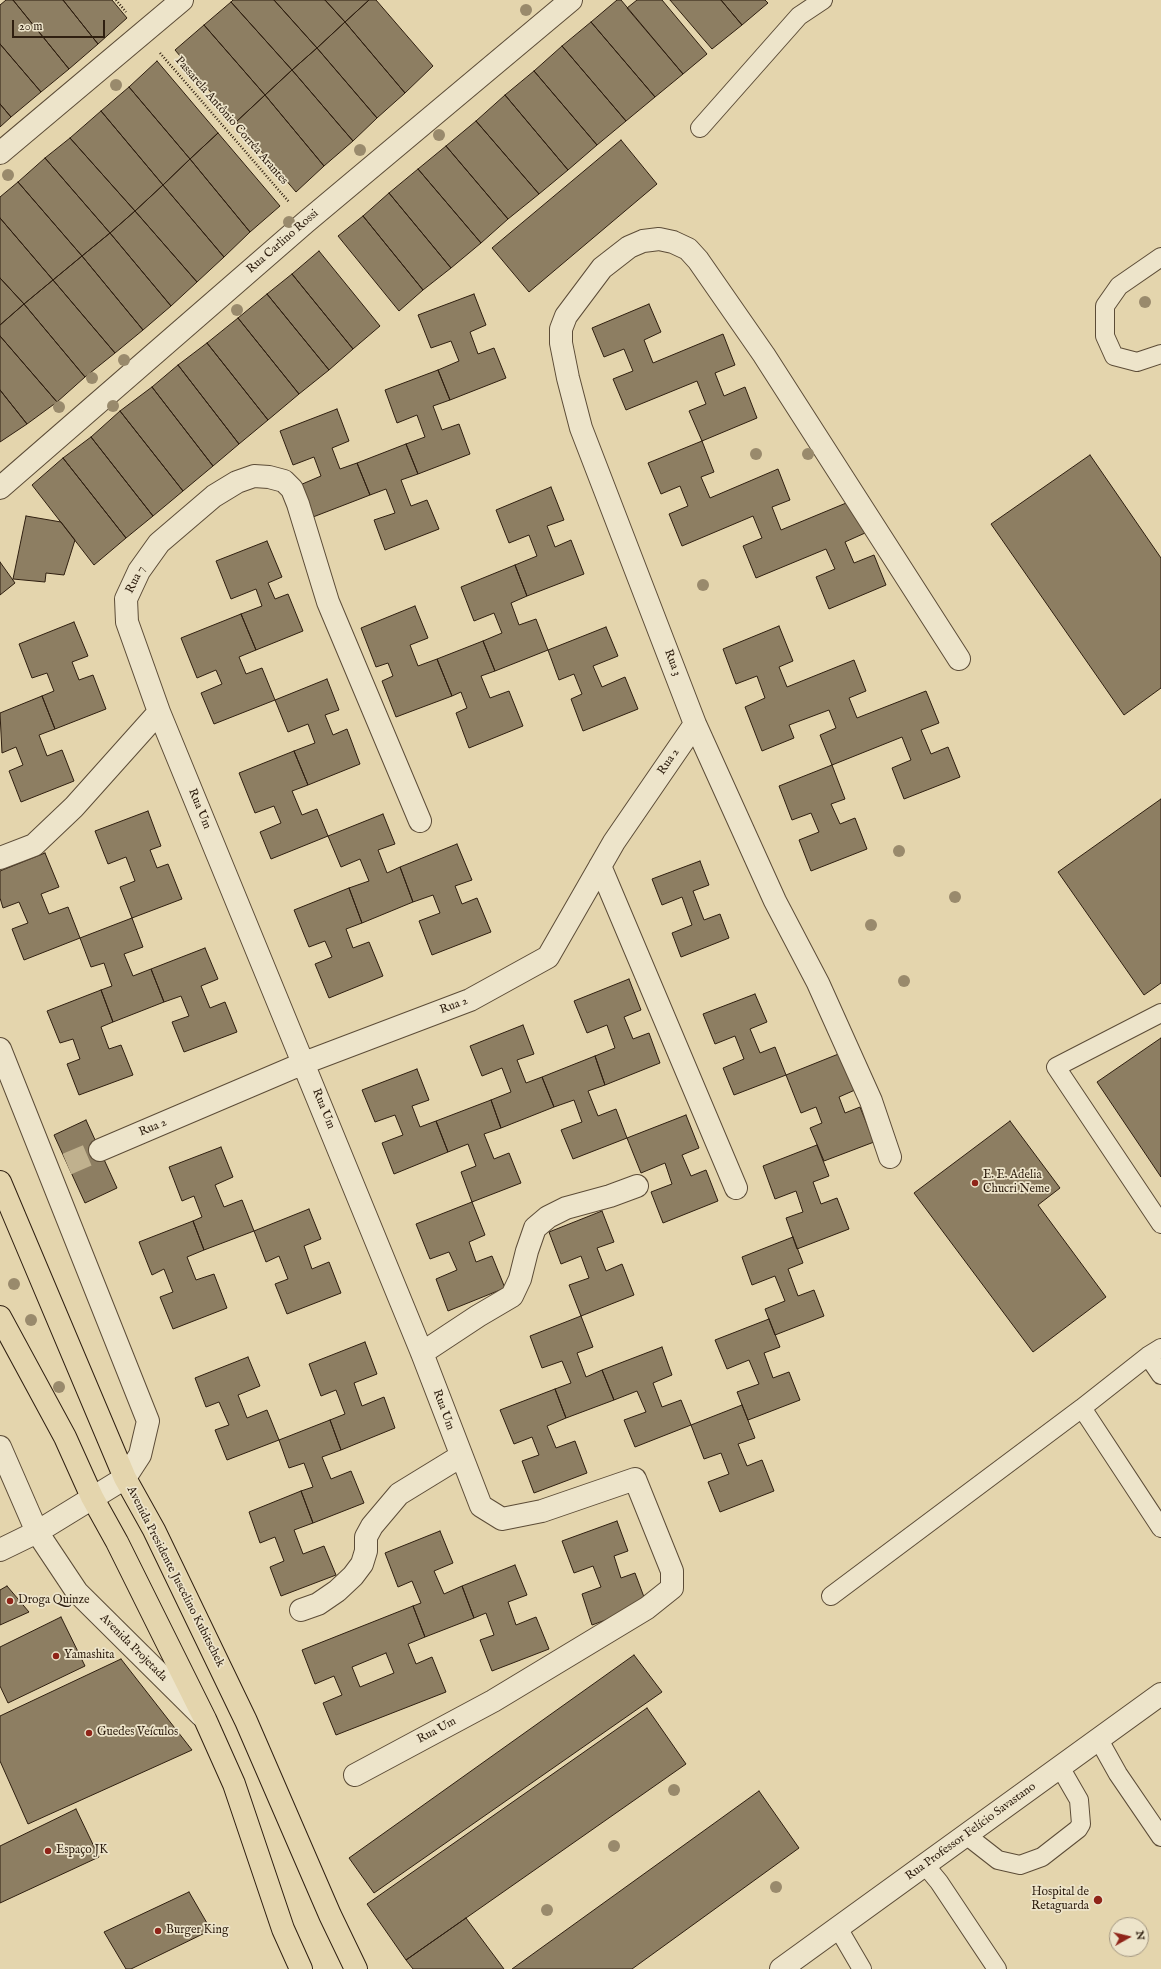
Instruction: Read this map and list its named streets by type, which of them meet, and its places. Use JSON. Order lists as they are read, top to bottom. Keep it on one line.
{"streets":{"main road":["Avenida Presidente Juscelino Kubitschek"],"street":["Rua Carlino Rossi","Rua 7","Rua 3","Rua 2","Rua Um","Avenida Projetada","Rua Professor Felício Savastano"],"path":["Passarela Antônio Corrêa Arantes"]},"crossings":[["Passarela Antônio Corrêa Arantes","Rua Carlino Rossi"],["Rua 7","Rua Um"],["Rua 3","Rua 2"],["Rua 2","Rua Um"]],"places":["E. E. Adelia Chucri Neme","Droga Quinze","Yamashita","Guedes Veículos","Espaço JK","Hospital de Retaguarda","Burger King"],"scale_bar":"20 m","north":"right"}
